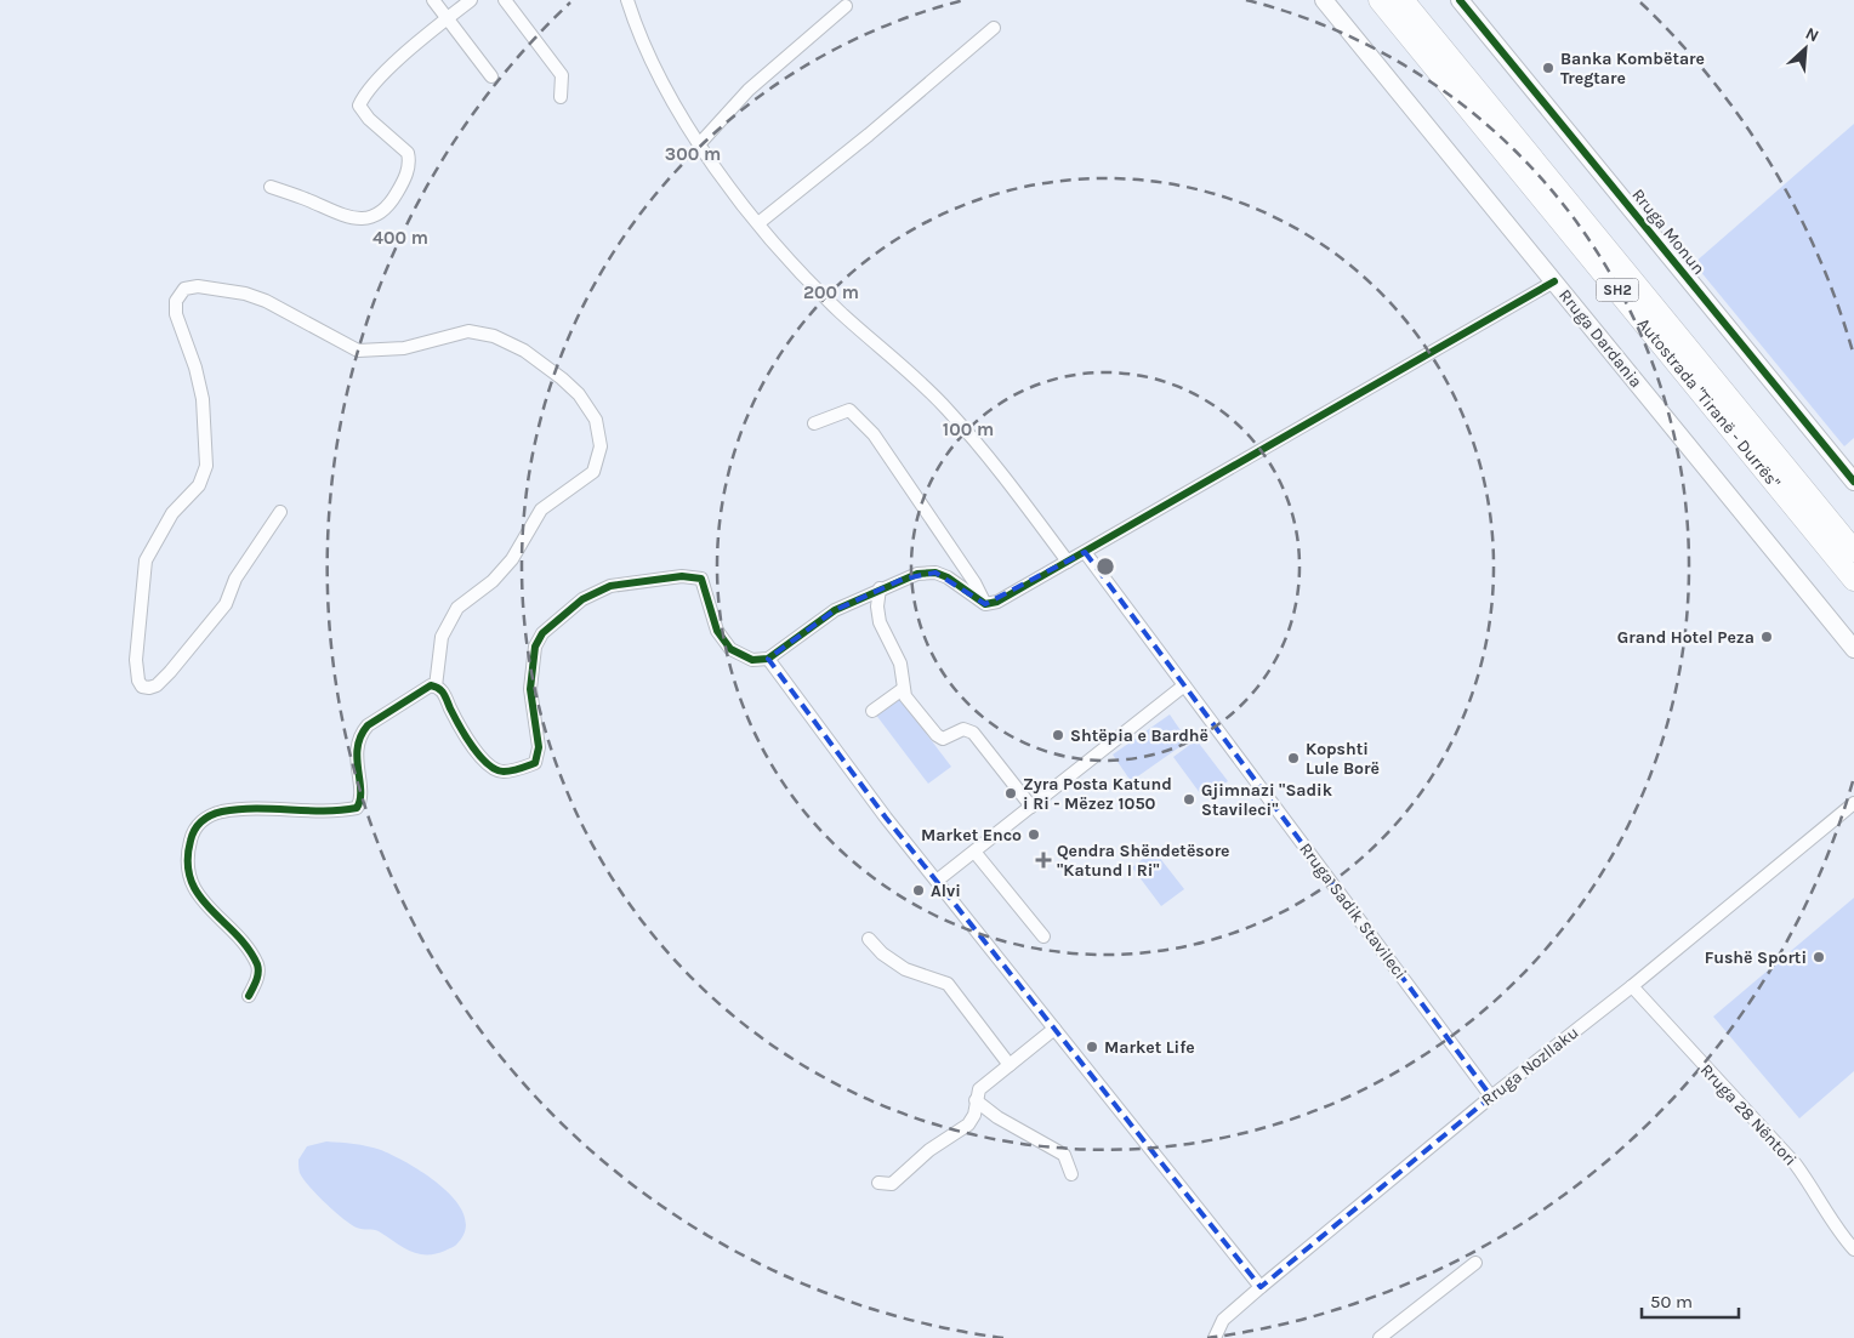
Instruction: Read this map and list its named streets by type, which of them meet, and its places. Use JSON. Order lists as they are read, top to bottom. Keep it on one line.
{"streets":{"highway":["SH2","Autostrada \"Tiranë - Durrës\""],"main road":["Rruga Monun","Rruga Dardania"],"street":["Rruga Sadik Stavileci","Rruga Nozllaku","Rruga 28 Nëntori"]},"crossings":[["Rruga Sadik Stavileci","Rruga Nozllaku"],["Rruga Nozllaku","Rruga 28 Nëntori"]],"places":{"other":["Banka Kombëtare Tregtare","Grand Hotel Peza","Shtëpia e Bardhë","Kopshti Lule Borë","Zyra Posta Katund i Ri - Mëzez 1050","Gjimnazi \"Sadik Stavileci\"","Market Enco","Alvi","Fushë Sporti","Market Life"],"health":["Qendra Shëndetësore \"Katund I Ri\""]},"scale_bar":"50 m","north":"top right","rings":["300 m","400 m","200 m","100 m"]}
